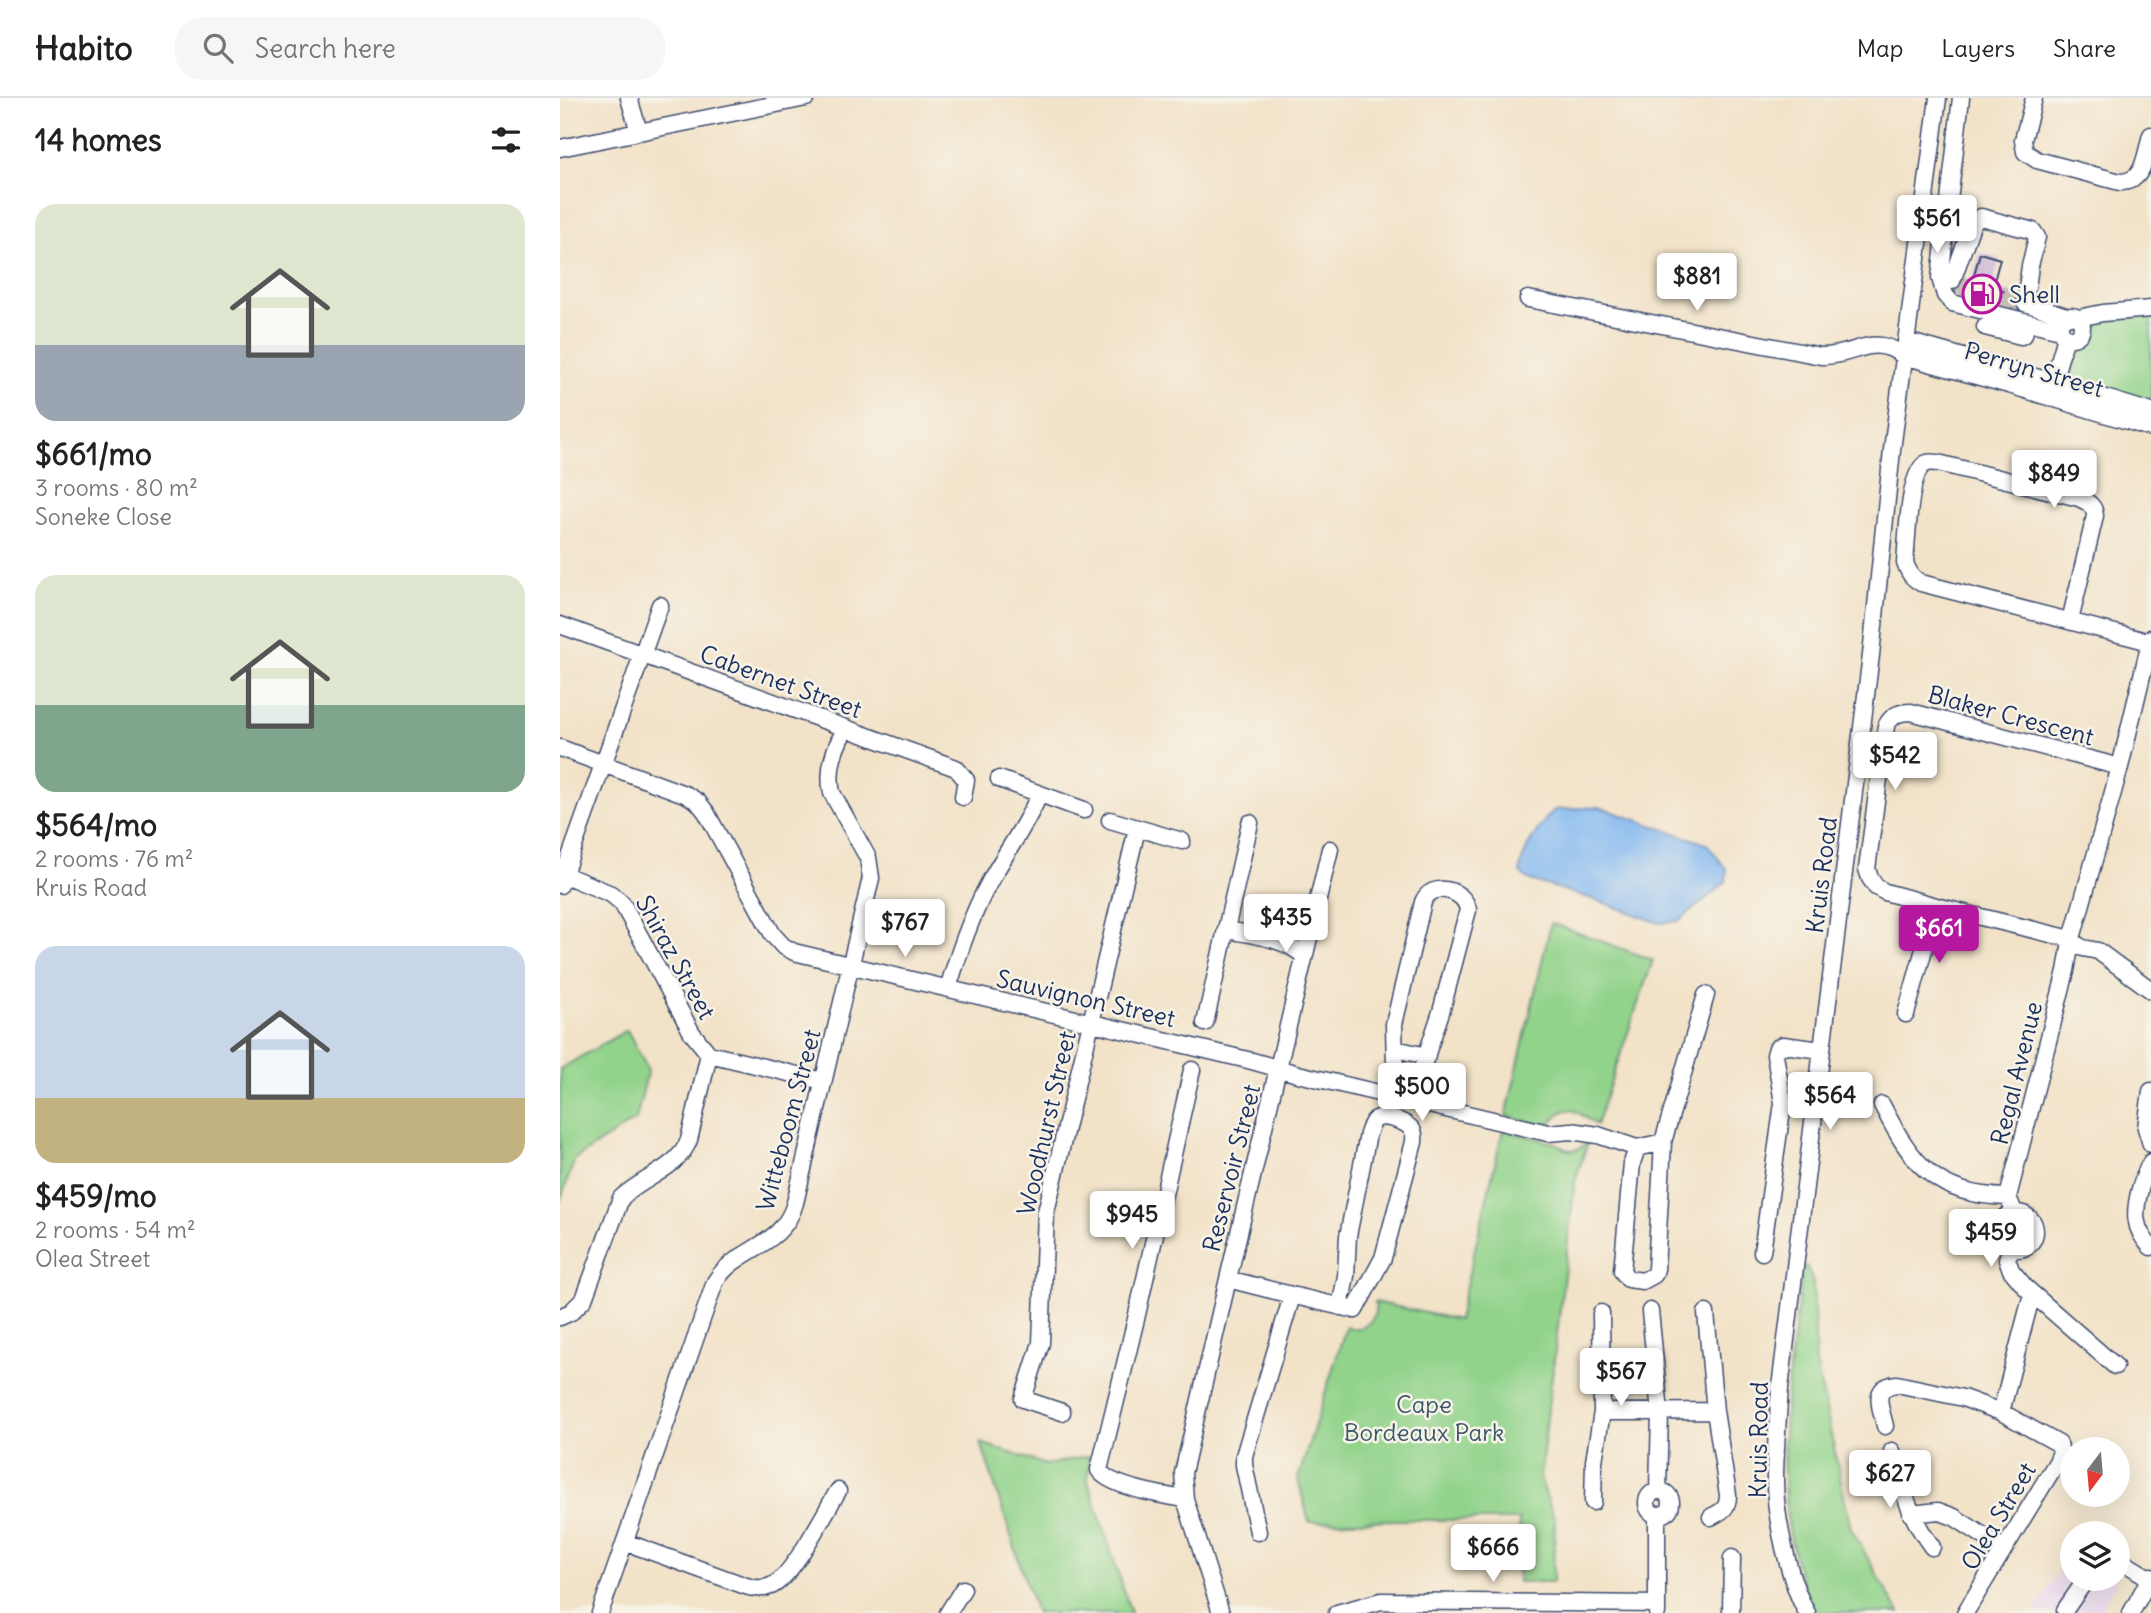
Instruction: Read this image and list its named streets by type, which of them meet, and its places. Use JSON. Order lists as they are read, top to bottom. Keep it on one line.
{"streets":{"street":["Perryn Street","Cabernet Street","Blaker Crescent","Kruis Road","Shiraz Street","Sauvignon Street","Regal Avenue","Witteboom Street","Woodhurst Street","Reservoir Street","Olea Street"]},"crossings":[["Perryn Street","Kruis Road"],["Cabernet Street","Witteboom Street"],["Blaker Crescent","Regal Avenue"],["Sauvignon Street","Witteboom Street"],["Sauvignon Street","Woodhurst Street"],["Sauvignon Street","Reservoir Street"]],"parks":["Cape Bordeaux Park"],"places":{"fuel station":["Shell"]},"north":"bottom","page":{"header":"Habito","search":"Search here","nav":["Map","Layers","Share"],"heading":"14 homes","list":[{"name":"$661/mo","note":"3 rooms · 80 m² · Soneke Close"},{"name":"$564/mo","note":"2 rooms · 76 m² · Kruis Road"},{"name":"$459/mo","note":"2 rooms · 54 m² · Olea Street"}],"price":["$561","$881","$849","$542","$435","$767","$661","$500","$564","$945","$459","$567","$627","$666"]}}
